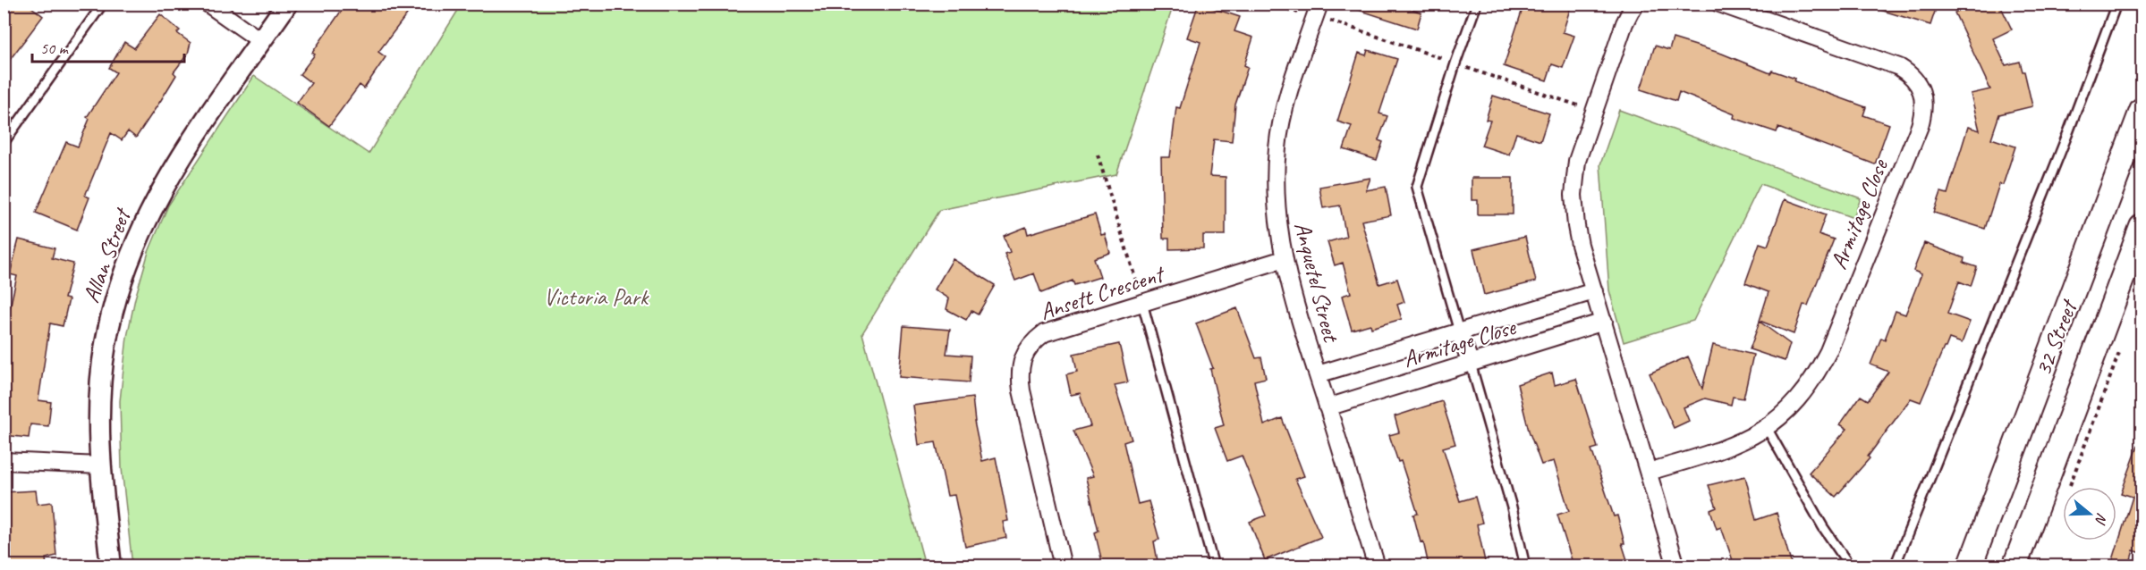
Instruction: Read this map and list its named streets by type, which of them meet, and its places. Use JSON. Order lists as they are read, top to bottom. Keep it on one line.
{"streets":{"main road":["32 Street"],"street":["Armitage Close","Allan Street","Anquetel Street","Ansett Crescent"]},"crossings":[["Armitage Close","Anquetel Street"],["Anquetel Street","Ansett Crescent"]],"parks":["Victoria Park"],"scale_bar":"50 m","north":"right"}
